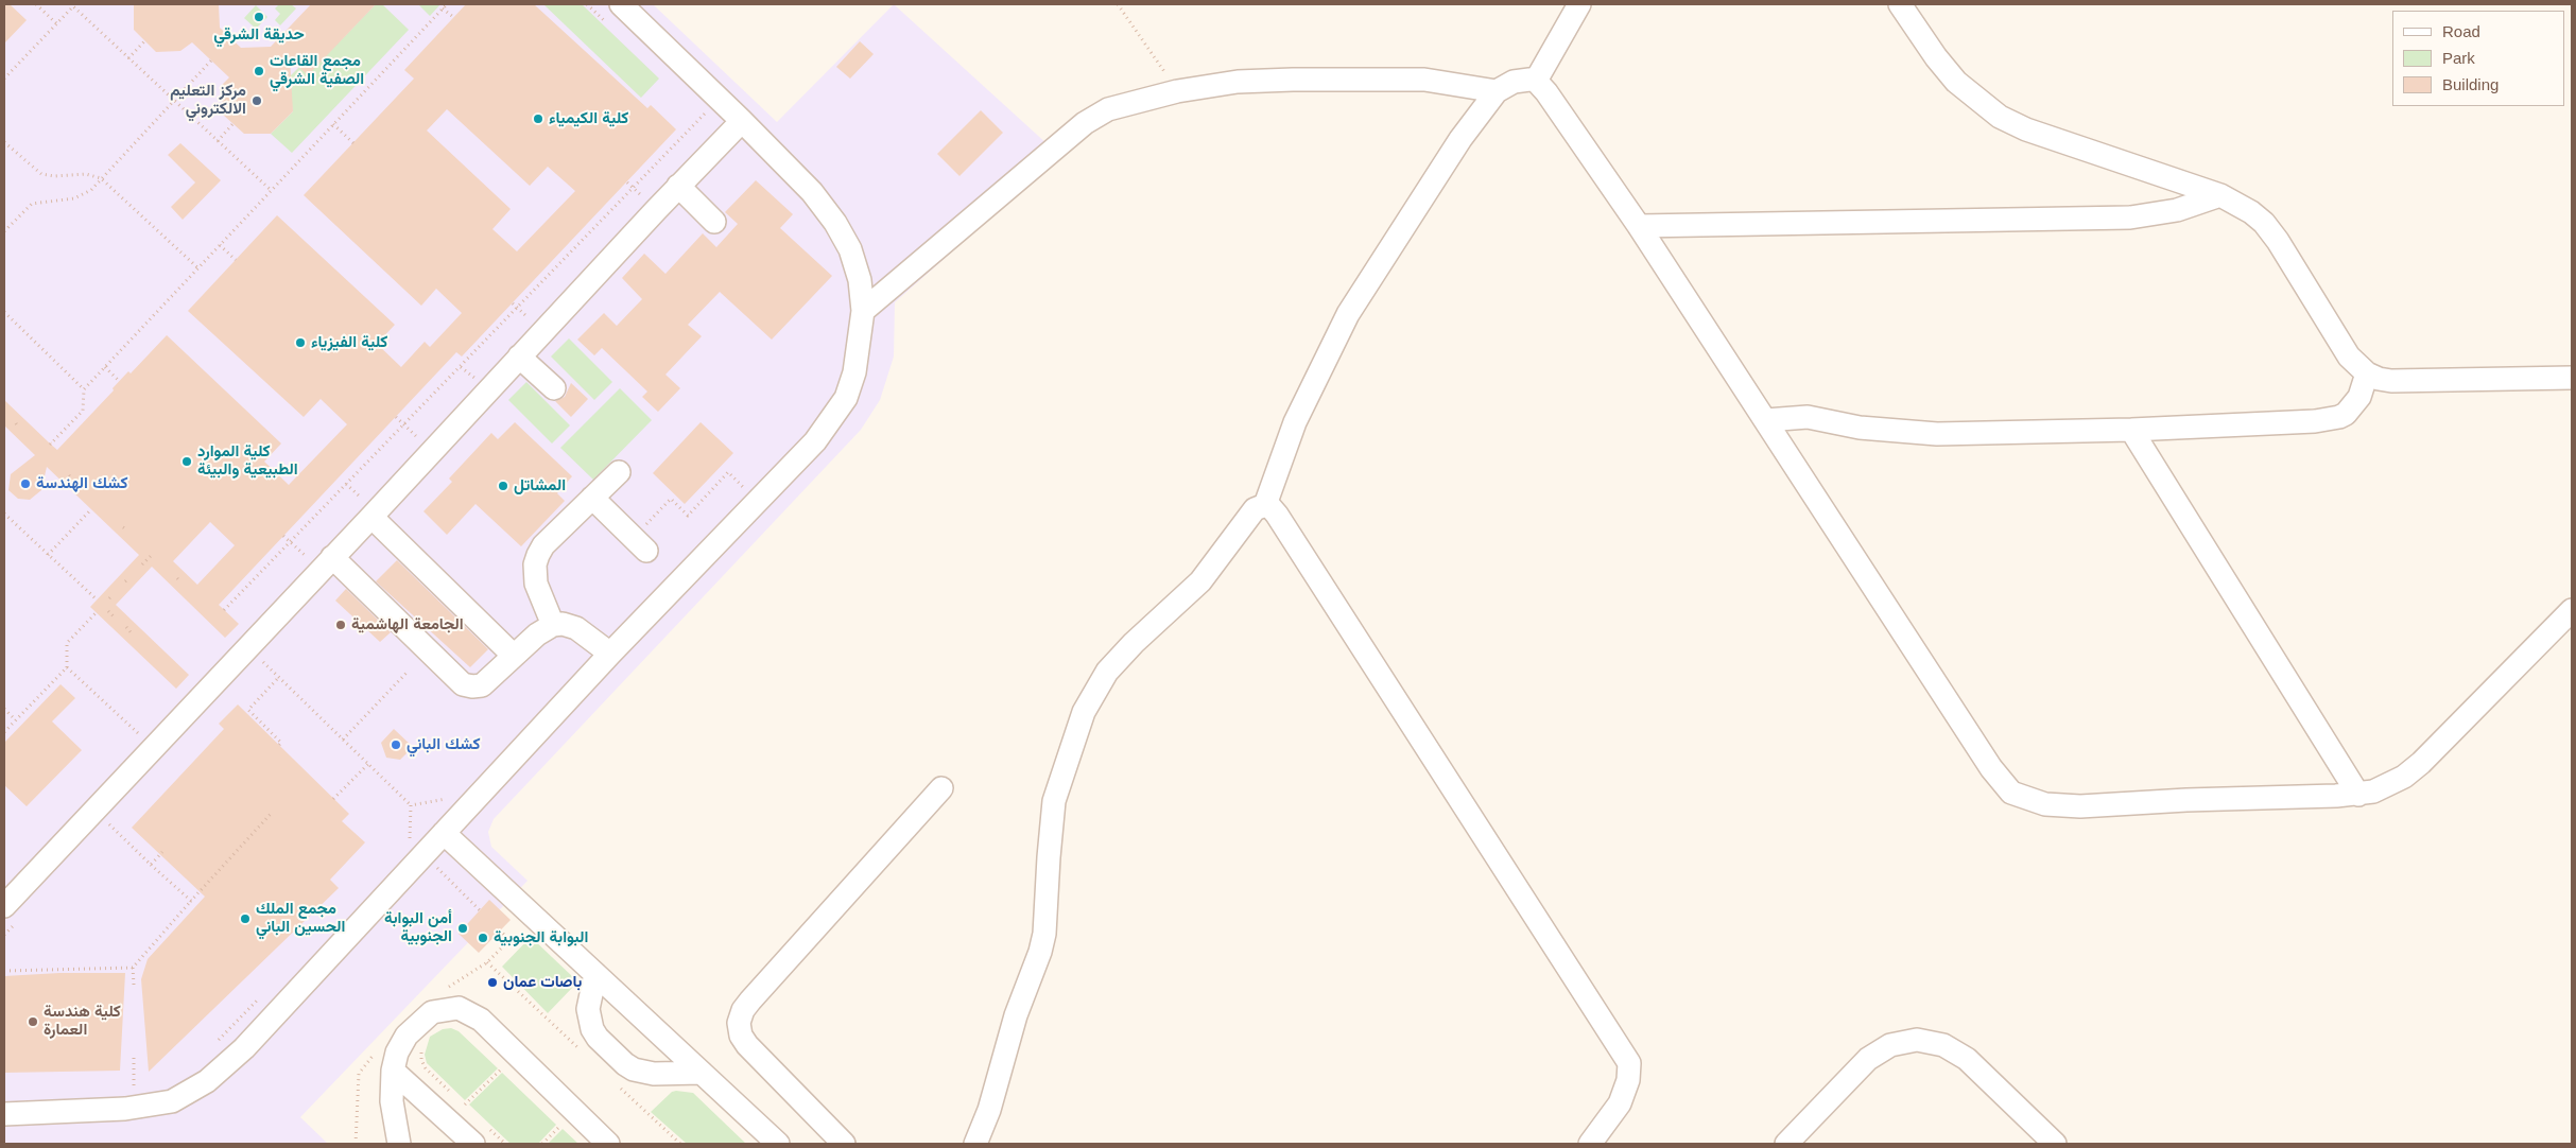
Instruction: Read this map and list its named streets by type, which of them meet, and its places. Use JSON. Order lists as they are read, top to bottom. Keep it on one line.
{"places":["حديقة الشرقي","مجمع القاعات الصفية الشرقي","مركز التعليم الالكتروني","كلية الكيمياء","كلية الفيزياء","كلية الموارد الطبيعية والبيئة","كشك الهندسة","المشاتل","الجامعة الهاشمية","كشك الباني","مجمع الملك الحسين الباني","أمن البوابة الجنوبية","البوابة الجنوبية","باصات عمان","كلية هندسة العمارة"],"legend":["Road","Park","Building"]}
